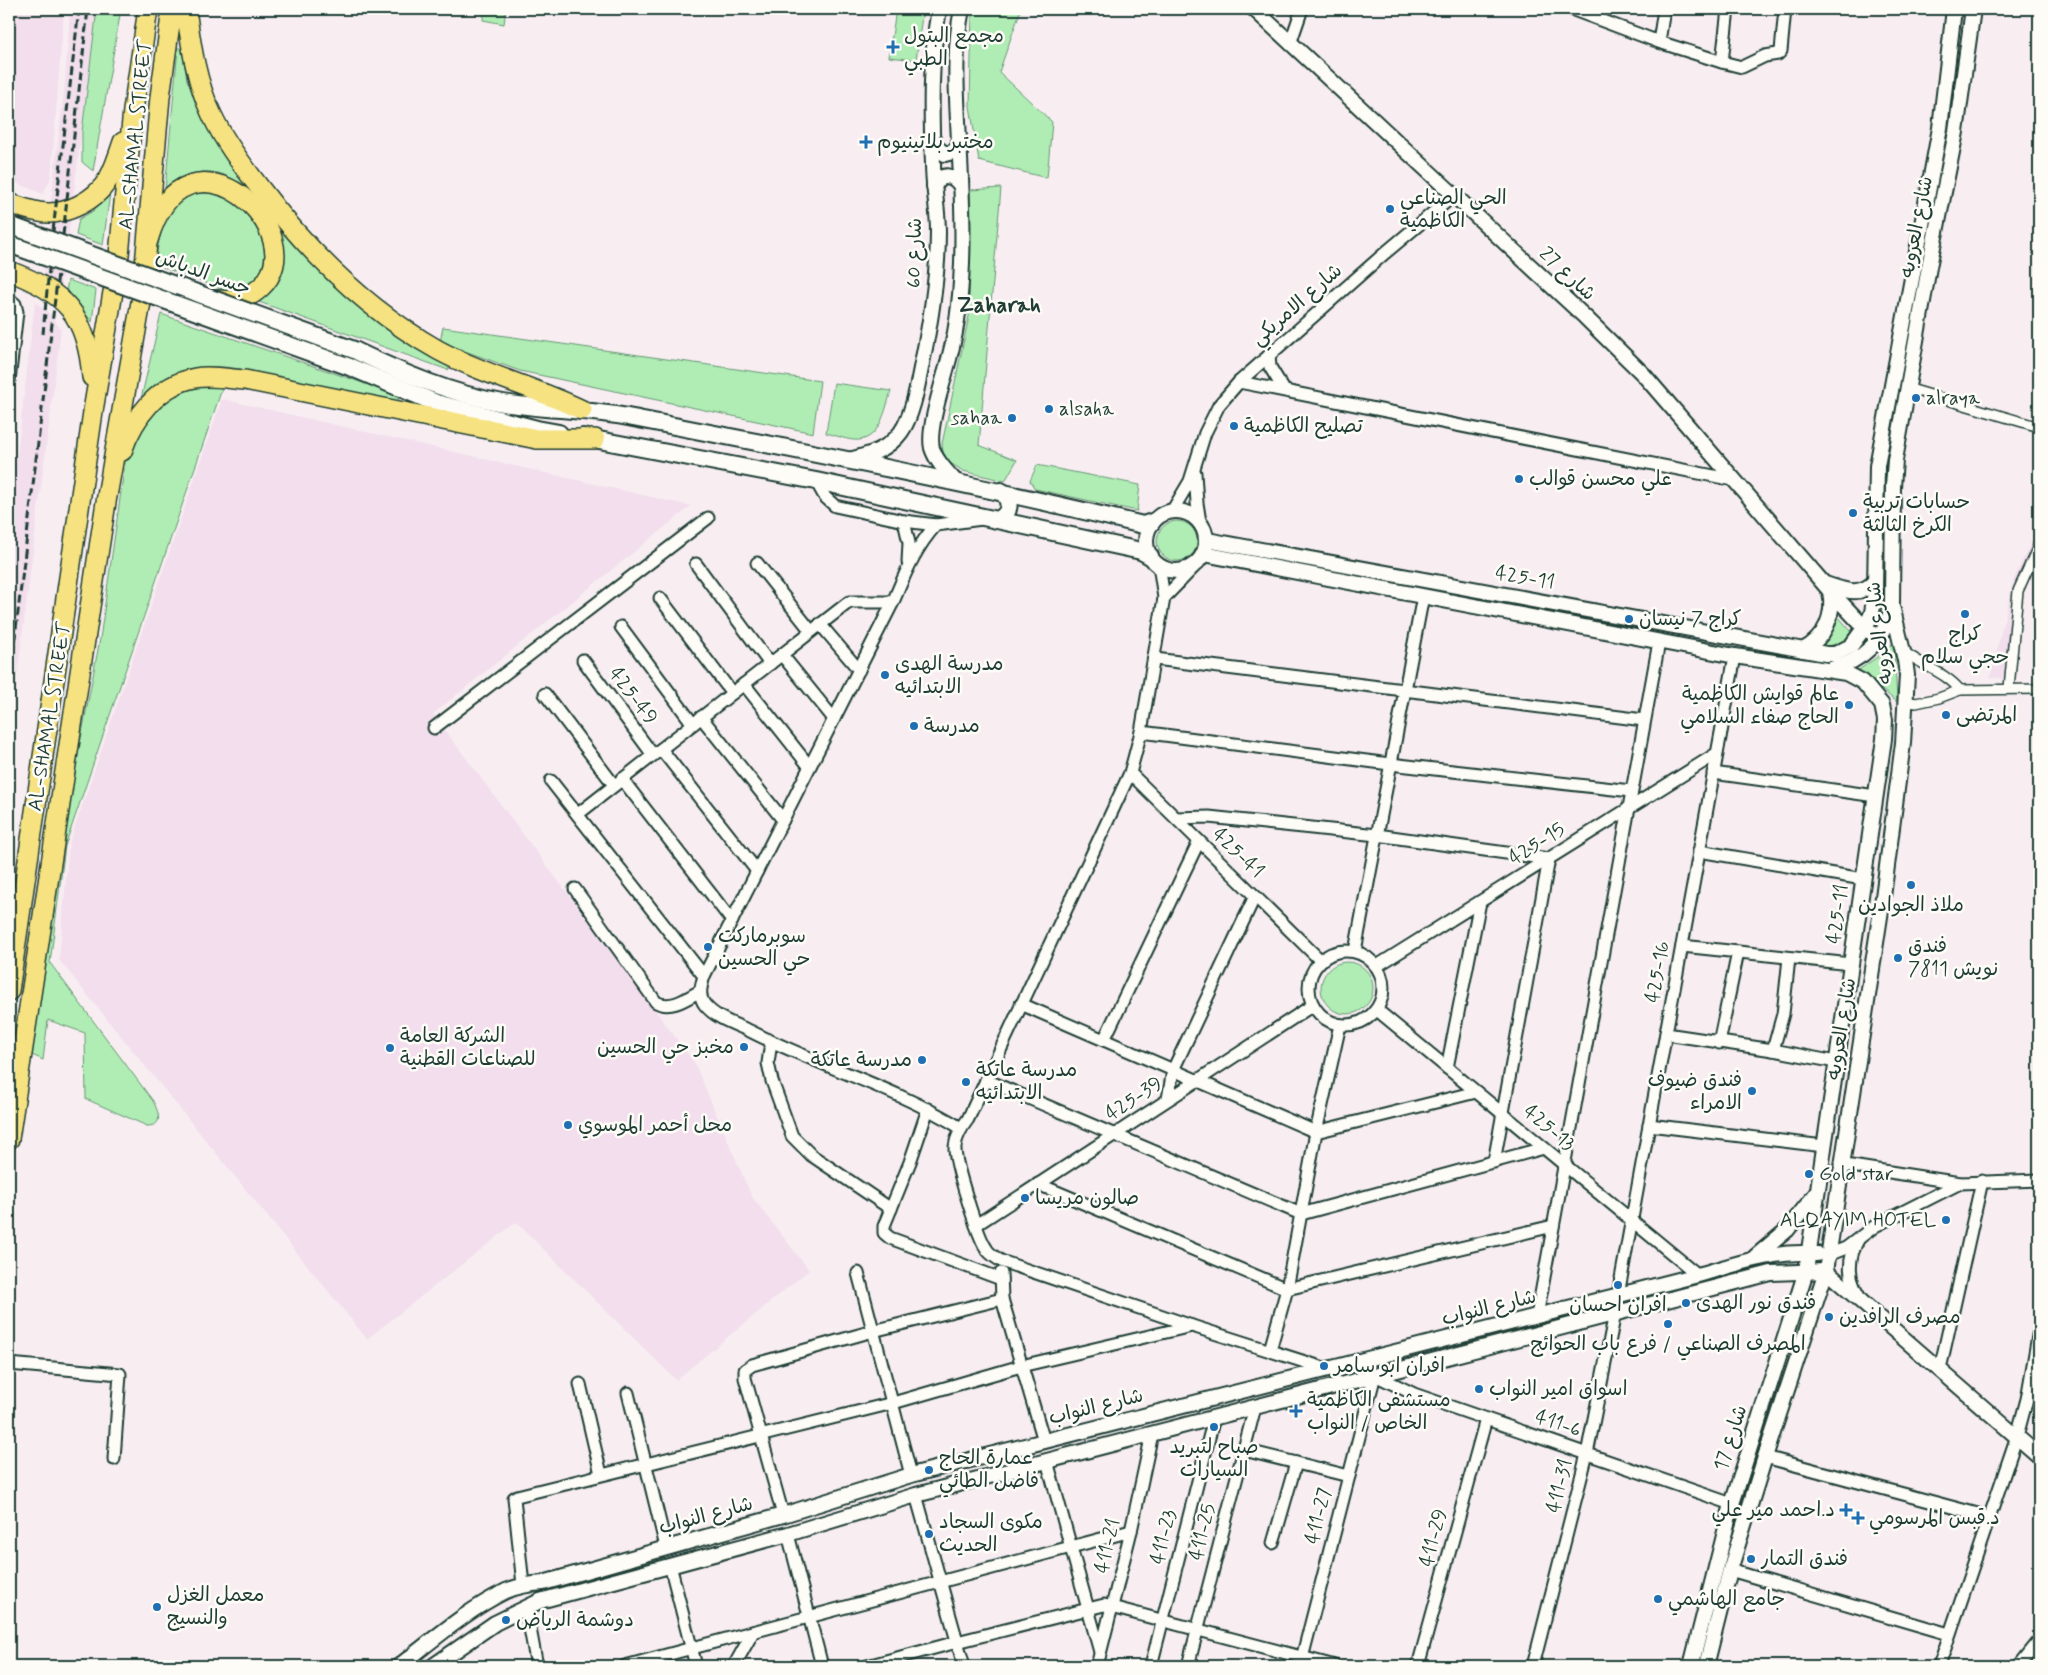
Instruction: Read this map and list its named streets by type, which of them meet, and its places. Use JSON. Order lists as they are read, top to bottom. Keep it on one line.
{"streets":{"highway":["AL-SHAMAL STREET"],"main road":["جسر الدباش"],"street":["شارع العروبه","شارع 60","شارع 27","شارع الامريكي","425-11","425-49","425-15","425-41","425-16","425-39","425-13","شارع النواب","411-6","شارع 17","411-31","411-27","411-25","411-23","411-29","411-21"]},"crossings":[["شارع العروبه","شارع 27"],["شارع العروبه","425-11"],["شارع العروبه","شارع النواب"],["شارع العروبه","شارع 17"],["شارع 60","جسر الدباش"],["جسر الدباش","شارع الامريكي"],["جسر الدباش","425-11"],["شارع 27","شارع الامريكي"],["شارع 27","425-11"],["شارع الامريكي","425-11"],["425-11","425-16"],["425-11","شارع النواب"],["425-11","شارع 17"],["425-15","425-41"],["425-15","425-16"],["425-15","425-39"],["425-15","425-13"],["425-41","425-39"],["425-41","425-13"],["425-16","425-13"],["425-16","شارع النواب"],["425-39","425-13"],["425-13","شارع النواب"],["شارع النواب","411-6"],["شارع النواب","شارع 17"],["شارع النواب","411-31"],["شارع النواب","411-27"],["شارع النواب","411-25"],["شارع النواب","411-23"],["شارع النواب","411-21"],["411-6","شارع 17"],["411-6","411-31"],["411-6","411-27"],["411-6","411-29"]],"districts":["Zaharah"],"places":{"health":["مجمع البتول الطبي","مختبر بلاتينيوم","مستشفى الكاظمية الخاص / النواب","د.احمد مير علي","د.قبس المرسومي"],"other":["الحي الصناعي الكاظمية","alraya","alsaha","sahaa","تصليح الكاظمية","علي محسن قوالب","حسابات تربية الكرخ الثالثة","كراج حجي سلام","كراج 7 نيسان","مدرسة الهدى الابتدائيه","عالم قوايش الكاظمية الحاج صفاء السلامي","المرتضى","مدرسة","ملاذ الجوادين","سوبرماركت حي الحسين","فندق نويش 7811","مخبز حي الحسين","الشركة العامة للصناعات القطنية","مدرسة عاتكة","مدرسة عاتكة الابتدائيه","فندق ضيوف الامراء","محل أحمر الموسوي","Gold star","صالون مريسا","ALQAYIM HOTEL","افران احسان","فندق نور الهدى","مصرف الرافدين","المصرف الصناعي / فرع باب الحوائج","افران ابو سامر","اسواق امير النواب","صباح لتبريد السيارات","عمارة الحاج فاضل الطائي","مكوى السجاد الحديث","فندق التمار","جامع الهاشمي","معمل الغزل والنسيج","دوشمة الرياض"]}}
